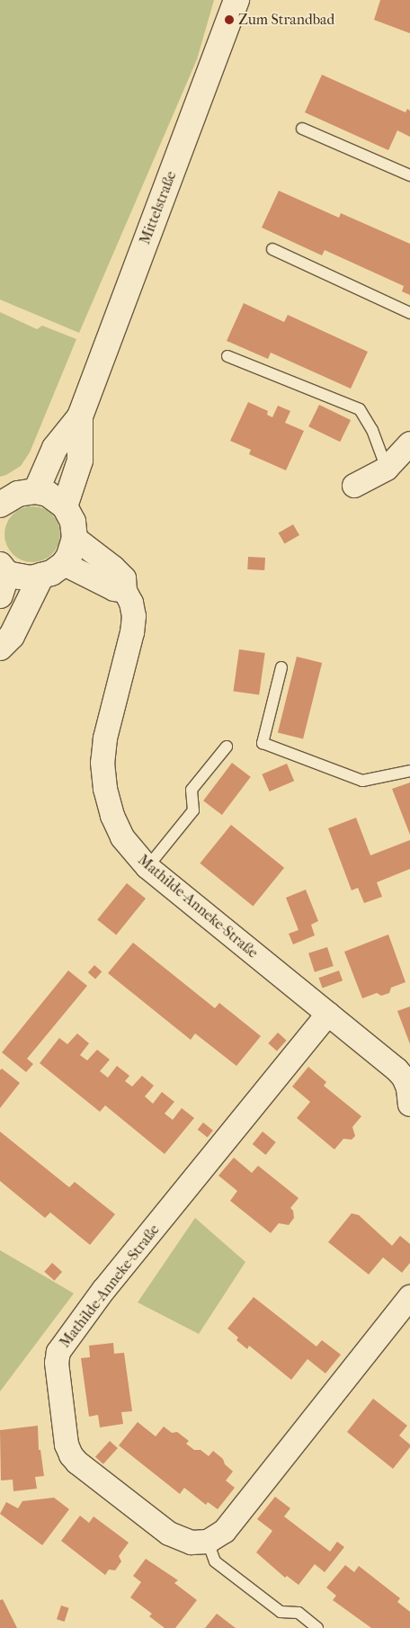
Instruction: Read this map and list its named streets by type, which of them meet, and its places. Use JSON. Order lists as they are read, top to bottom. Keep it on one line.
{"streets":{"main road":["Mittelstraße"],"street":["Mathilde-Anneke-Straße"]},"places":["Zum Strandbad"]}
